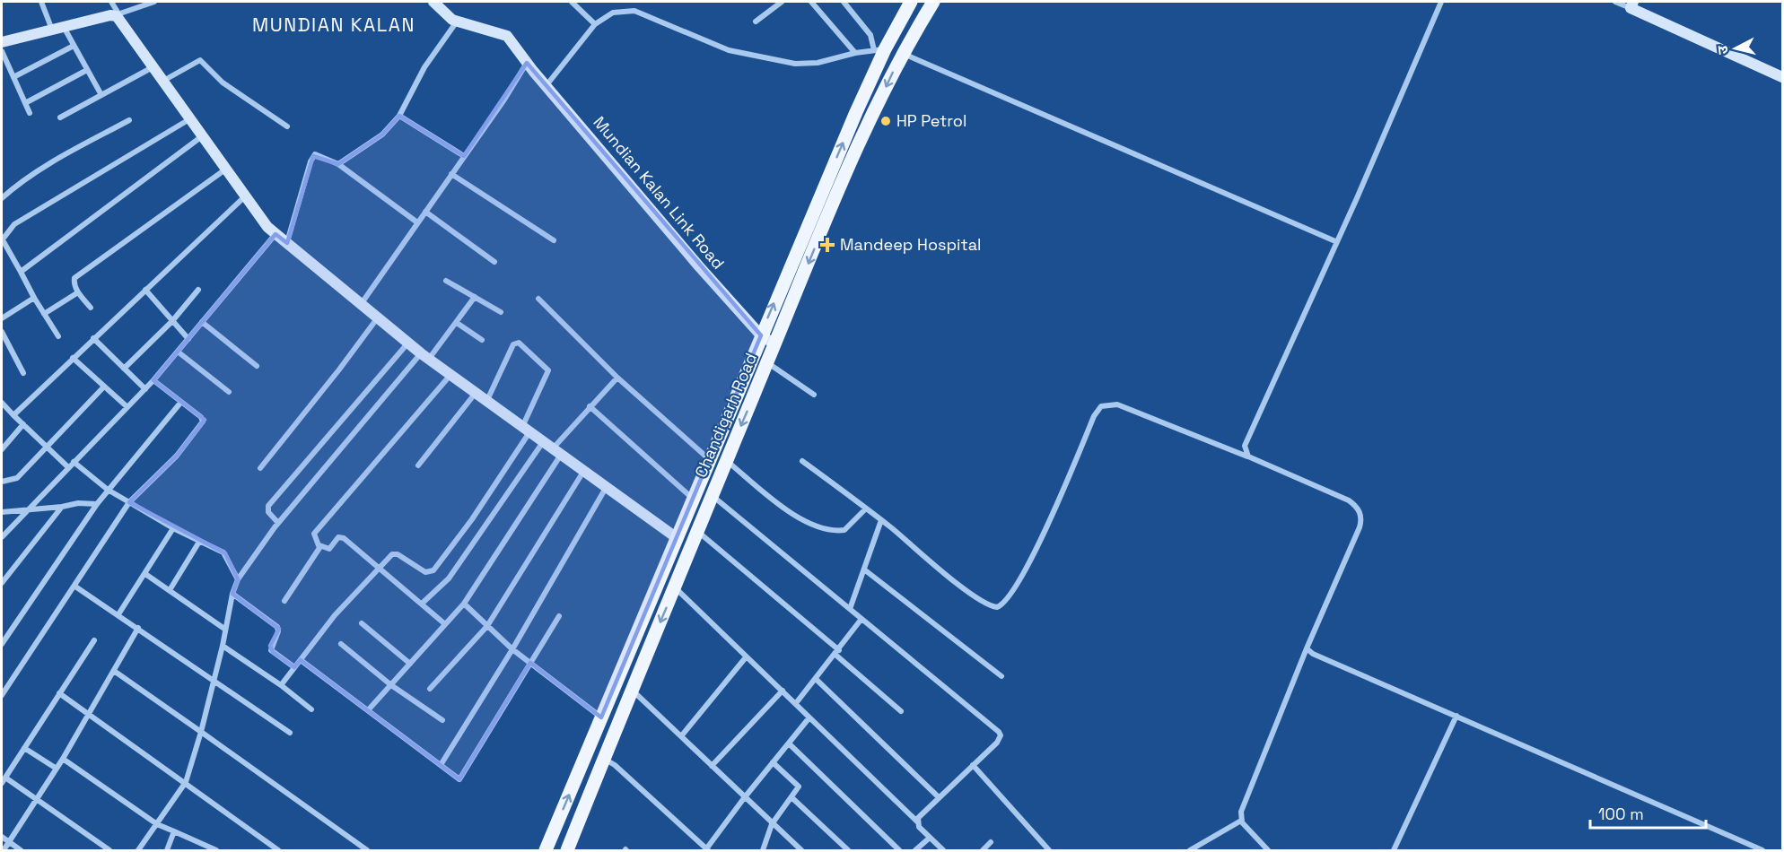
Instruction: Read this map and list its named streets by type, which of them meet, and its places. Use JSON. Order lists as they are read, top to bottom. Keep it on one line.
{"streets":{"main road":["Chandigarh Road"],"street":["Mundian Kalan Link Road"]},"crossings":[["Mundian Kalan Link Road","Chandigarh Road"]],"districts":["MUNDIAN KALAN"],"places":{"other":["HP Petrol"],"health":["Mandeep Hospital"]},"scale_bar":"100 m","north":"left"}
